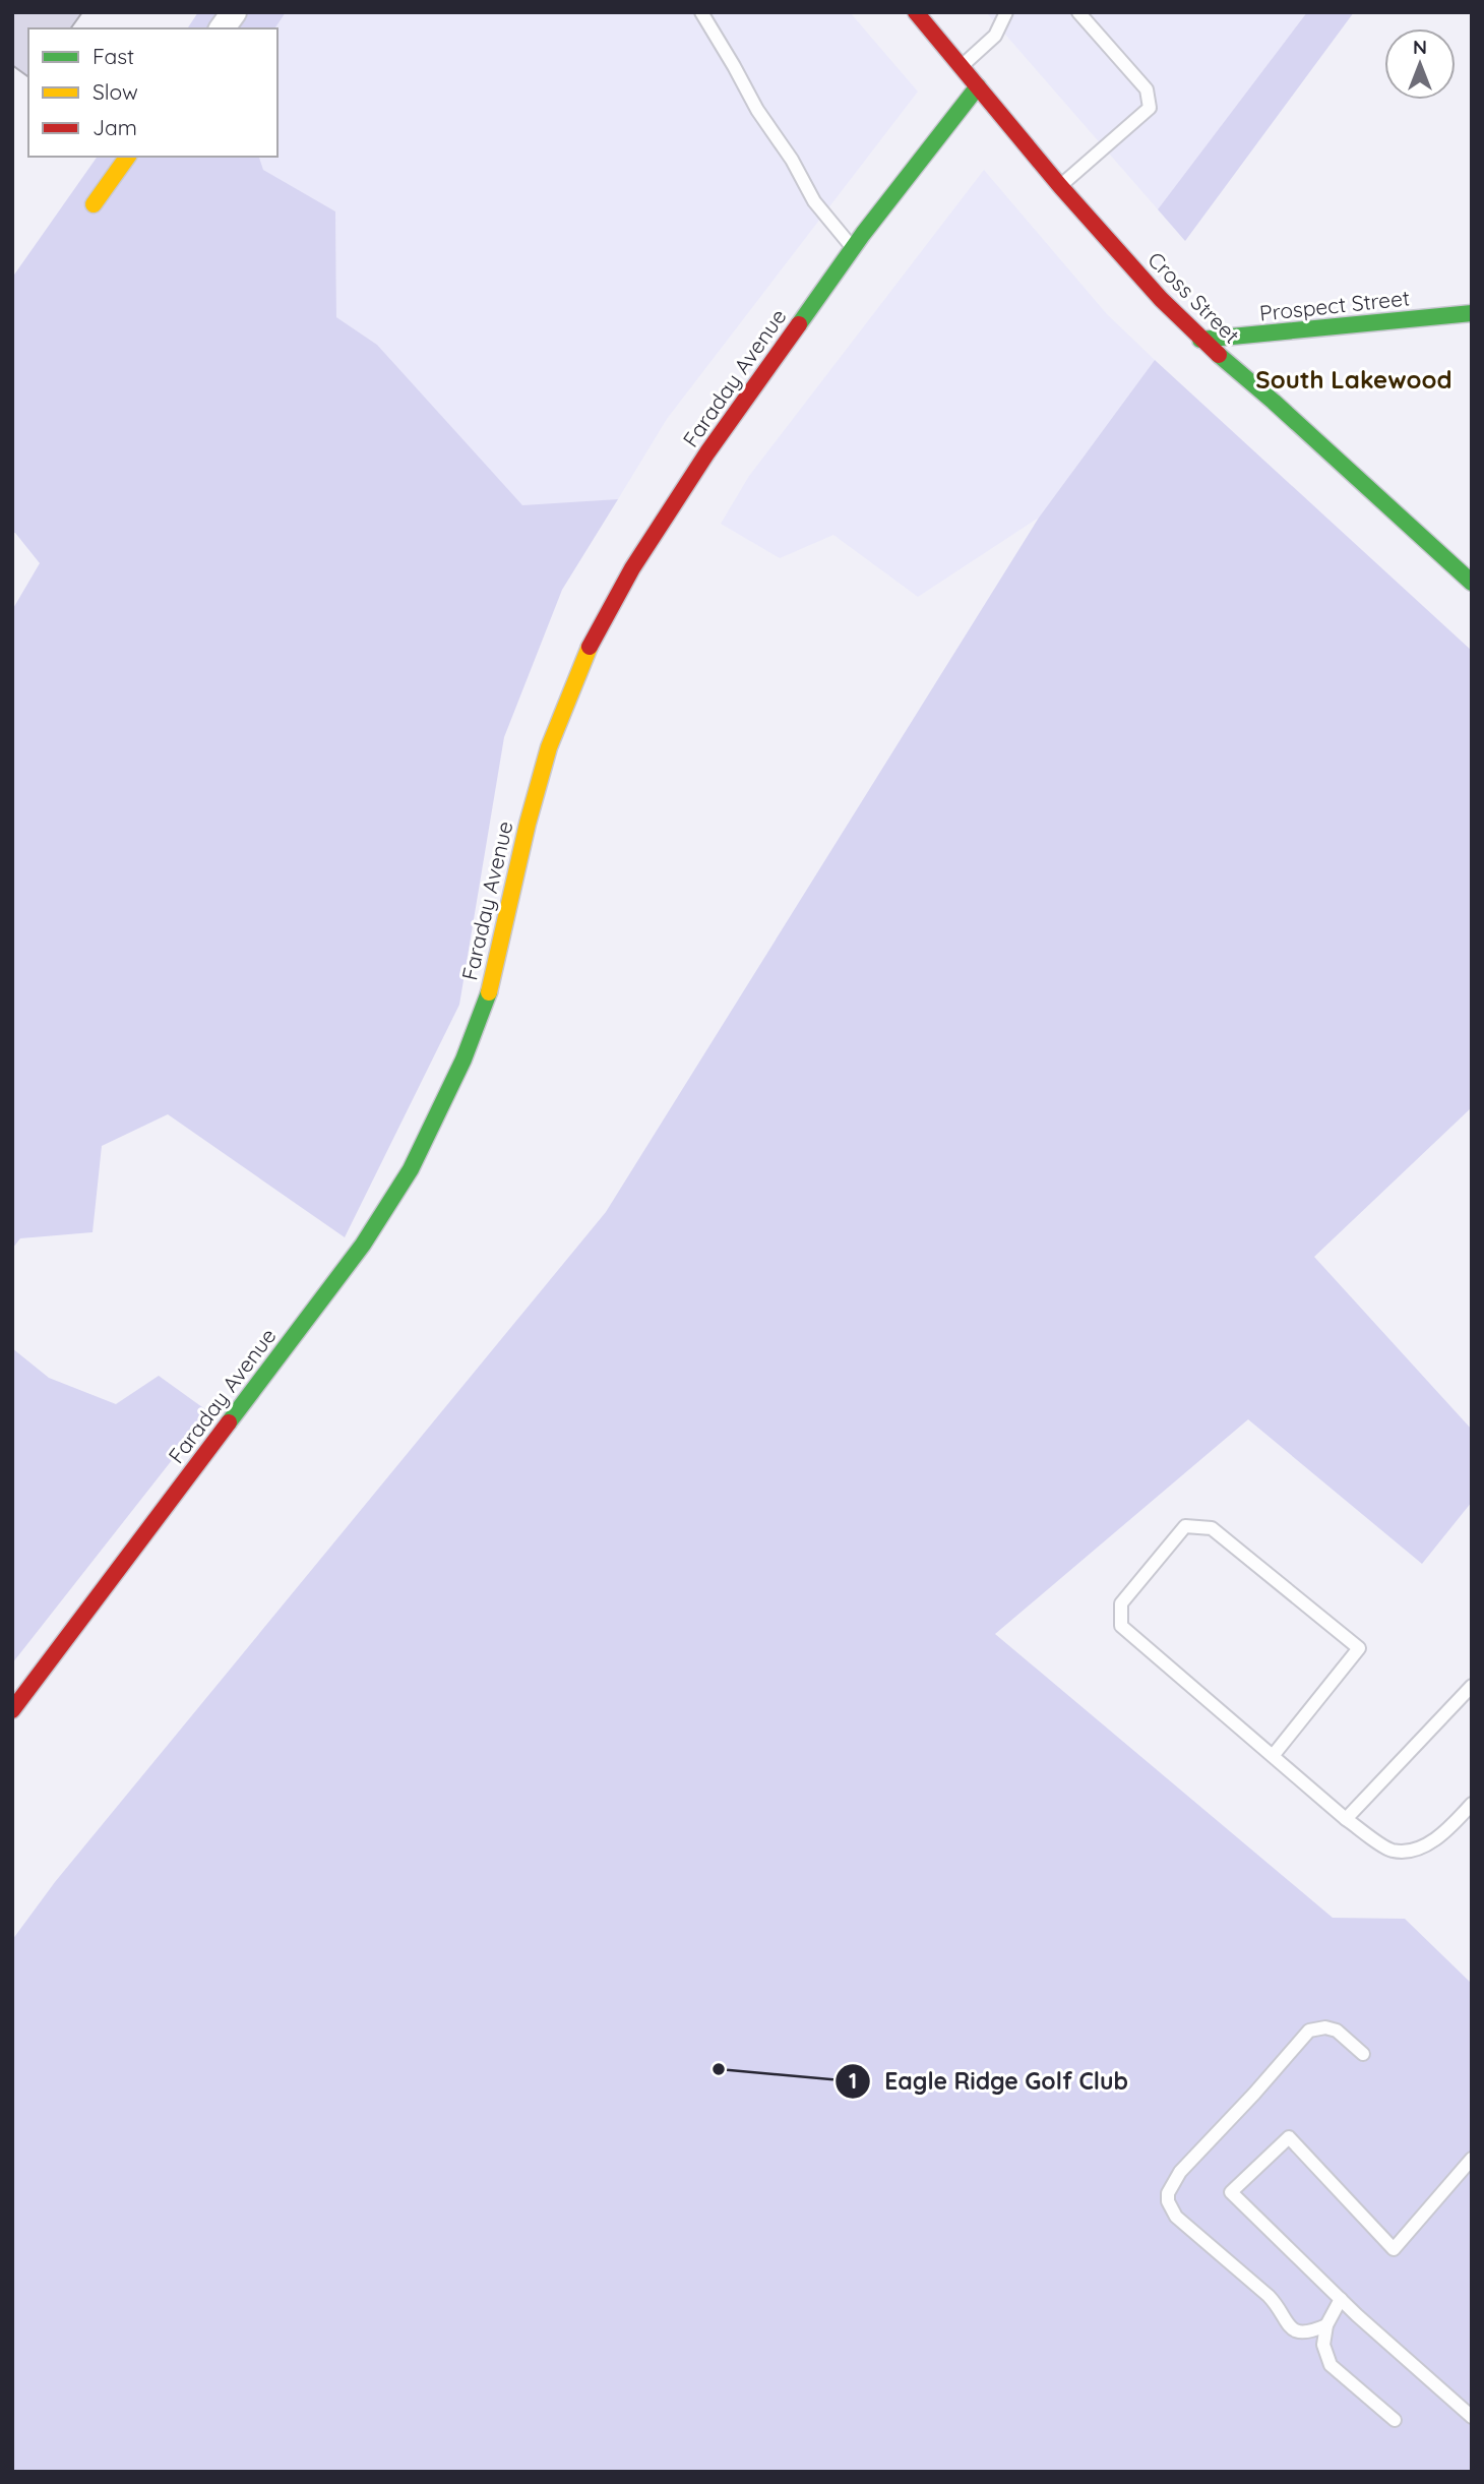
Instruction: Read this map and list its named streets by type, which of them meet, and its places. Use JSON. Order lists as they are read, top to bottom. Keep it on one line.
{"streets":{"street":["Cross Street","Prospect Street","Faraday Avenue"]},"crossings":[["Cross Street","Prospect Street"],["Cross Street","Faraday Avenue"]],"districts":["South Lakewood"],"places":["Eagle Ridge Golf Club"],"legend":["Fast","Slow","Jam"],"north":"top"}
